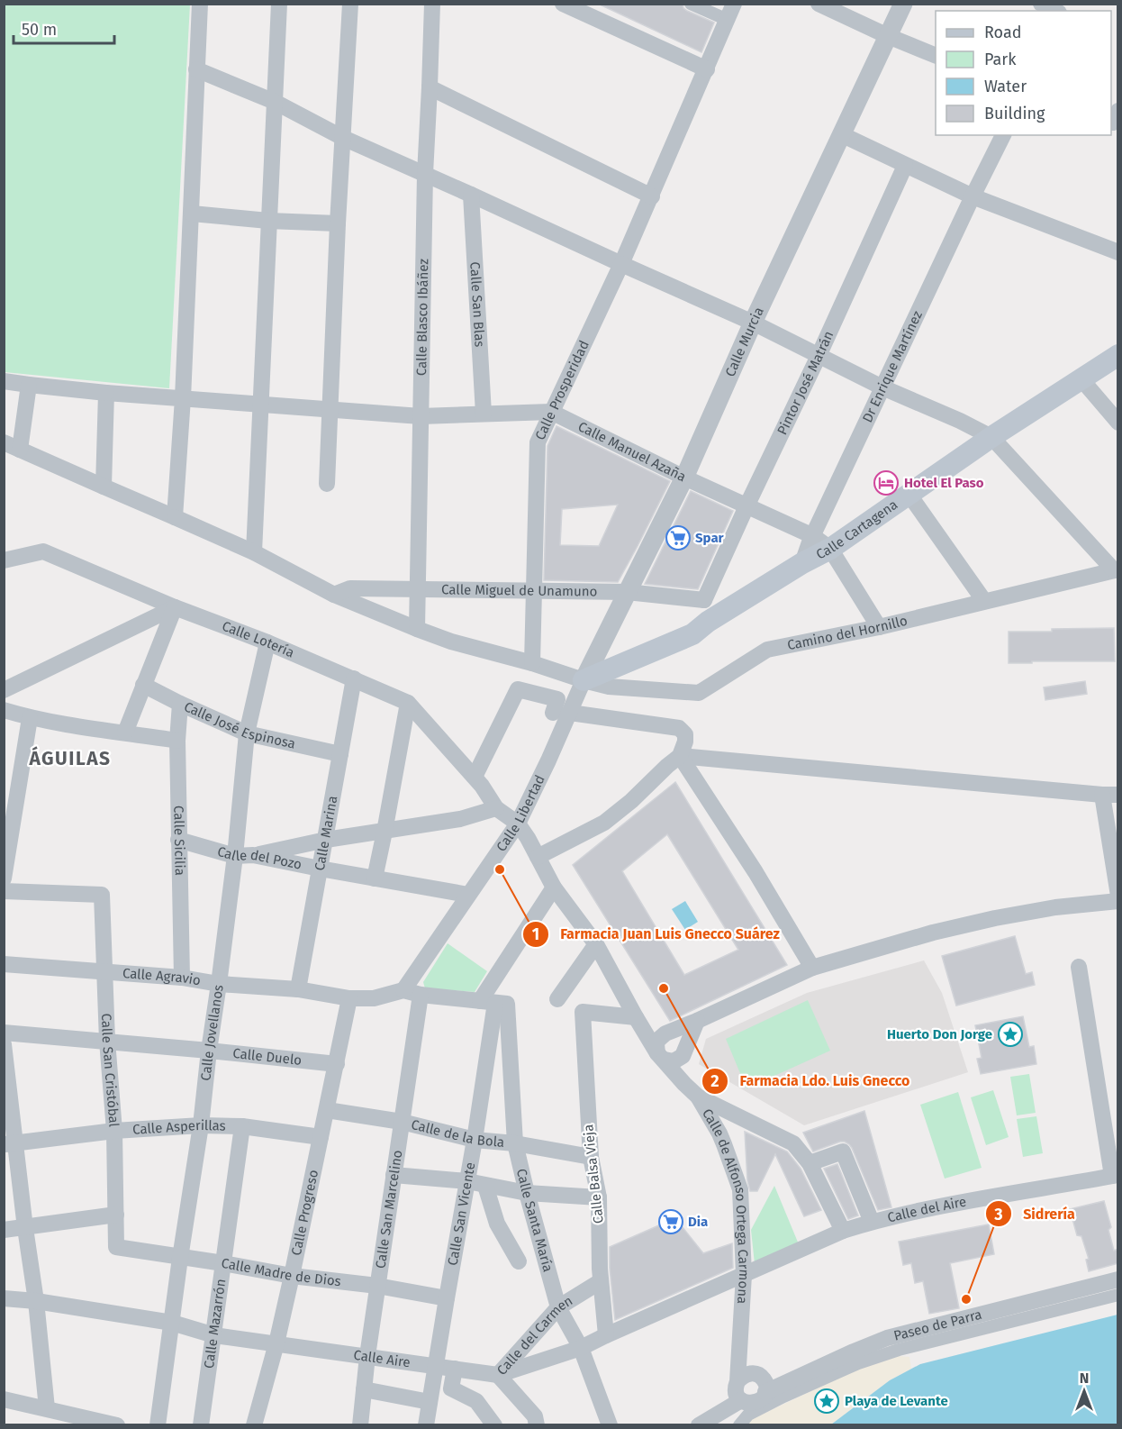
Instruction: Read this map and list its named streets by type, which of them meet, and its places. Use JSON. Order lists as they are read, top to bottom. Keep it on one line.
{"streets":{"main road":["Calle Cartagena"],"street":["Calle San Blas","Calle Blasco Ibáñez","Calle Murcia","Dr Enrique Martínez","Pintor José Matrán","Calle Prosperidad","Calle Manuel Azaña","Calle Miguel de Unamuno","Camino del Hornillo","Calle Lotería","Calle José Espinosa","Calle Libertad","Calle Marina","Calle Sicilia","Calle del Pozo","Calle Agravio","Calle Jovellanos","Calle Duelo","Calle San Cristóbal","Calle Asperillas","Calle de la Bola","Calle Balsa Vieja","Calle de Alfonso Ortega Carmona","Calle San Marcelino","Calle del Aire","Calle Progreso","Calle San Vicente","Calle Santa María","Calle Madre de Dios","Calle Mazarrón","Paseo de Parra","Calle del Carmen","Calle Aire"]},"crossings":[["Calle San Blas","Calle Manuel Azaña"],["Calle Blasco Ibáñez","Calle Manuel Azaña"],["Calle Blasco Ibáñez","Calle Miguel de Unamuno"],["Calle Blasco Ibáñez","Camino del Hornillo"],["Calle Murcia","Calle Manuel Azaña"],["Calle Murcia","Calle Cartagena"],["Calle Murcia","Calle Miguel de Unamuno"],["Calle Murcia","Camino del Hornillo"],["Calle Murcia","Calle Libertad"],["Dr Enrique Martínez","Calle Manuel Azaña"],["Dr Enrique Martínez","Calle Cartagena"],["Pintor José Matrán","Calle Manuel Azaña"],["Pintor José Matrán","Calle Miguel de Unamuno"],["Calle Prosperidad","Calle Manuel Azaña"],["Calle Prosperidad","Calle Miguel de Unamuno"],["Calle Prosperidad","Camino del Hornillo"],["Calle Manuel Azaña","Calle Cartagena"],["Calle Cartagena","Camino del Hornillo"],["Calle Cartagena","Calle Libertad"],["Calle Miguel de Unamuno","Camino del Hornillo"],["Camino del Hornillo","Calle Libertad"],["Calle Lotería","Calle Marina"],["Calle Lotería","Calle Jovellanos"],["Calle Lotería","Calle de Alfonso Ortega Carmona"],["Calle José Espinosa","Calle Marina"],["Calle José Espinosa","Calle Sicilia"],["Calle José Espinosa","Calle Jovellanos"],["Calle Libertad","Calle del Pozo"],["Calle Libertad","Calle Agravio"],["Calle Libertad","Calle de Alfonso Ortega Carmona"],["Calle Marina","Calle del Pozo"],["Calle Marina","Calle Agravio"],["Calle Sicilia","Calle del Pozo"],["Calle Sicilia","Calle Agravio"],["Calle del Pozo","Calle Jovellanos"],["Calle Agravio","Calle Jovellanos"],["Calle Agravio","Calle San Cristóbal"],["Calle Agravio","Calle Progreso"],["Calle Jovellanos","Calle Duelo"],["Calle Jovellanos","Calle Asperillas"],["Calle Jovellanos","Calle Madre de Dios"],["Calle Jovellanos","Calle Aire"],["Calle Duelo","Calle San Cristóbal"],["Calle Duelo","Calle Progreso"],["Calle San Cristóbal","Calle Asperillas"],["Calle San Cristóbal","Calle Madre de Dios"],["Calle Asperillas","Calle Progreso"],["Calle Asperillas","Calle Mazarrón"],["Calle de la Bola","Calle Balsa Vieja"],["Calle de la Bola","Calle San Marcelino"],["Calle de la Bola","Calle Progreso"],["Calle de la Bola","Calle San Vicente"],["Calle de la Bola","Calle Santa María"],["Calle Balsa Vieja","Calle de Alfonso Ortega Carmona"],["Calle Balsa Vieja","Calle del Carmen"],["Calle Balsa Vieja","Calle Aire"],["Calle de Alfonso Ortega Carmona","Calle del Aire"],["Calle de Alfonso Ortega Carmona","Paseo de Parra"],["Calle de Alfonso Ortega Carmona","Calle Aire"],["Calle San Marcelino","Calle Madre de Dios"],["Calle San Marcelino","Calle Aire"],["Calle del Aire","Calle Aire"],["Calle Progreso","Calle Madre de Dios"],["Calle Progreso","Calle Aire"],["Calle San Vicente","Calle Santa María"],["Calle San Vicente","Calle Madre de Dios"],["Calle San Vicente","Calle Aire"],["Calle Santa María","Calle del Carmen"],["Calle Santa María","Calle Aire"],["Calle Madre de Dios","Calle Mazarrón"],["Calle Mazarrón","Calle Aire"],["Calle del Carmen","Calle Aire"]],"districts":["ÁGUILAS"],"places":{"hotel":["Hotel El Paso"],"supermarket":["Spar","Dia"],"other":["Farmacia Juan Luis Gnecco Suárez","Farmacia Ldo. Luis Gnecco","Sidrería"],"place":["Huerto Don Jorge","Playa de Levante"]},"legend":["Road","Park","Water","Building"],"scale_bar":"50 m","north":"top"}
